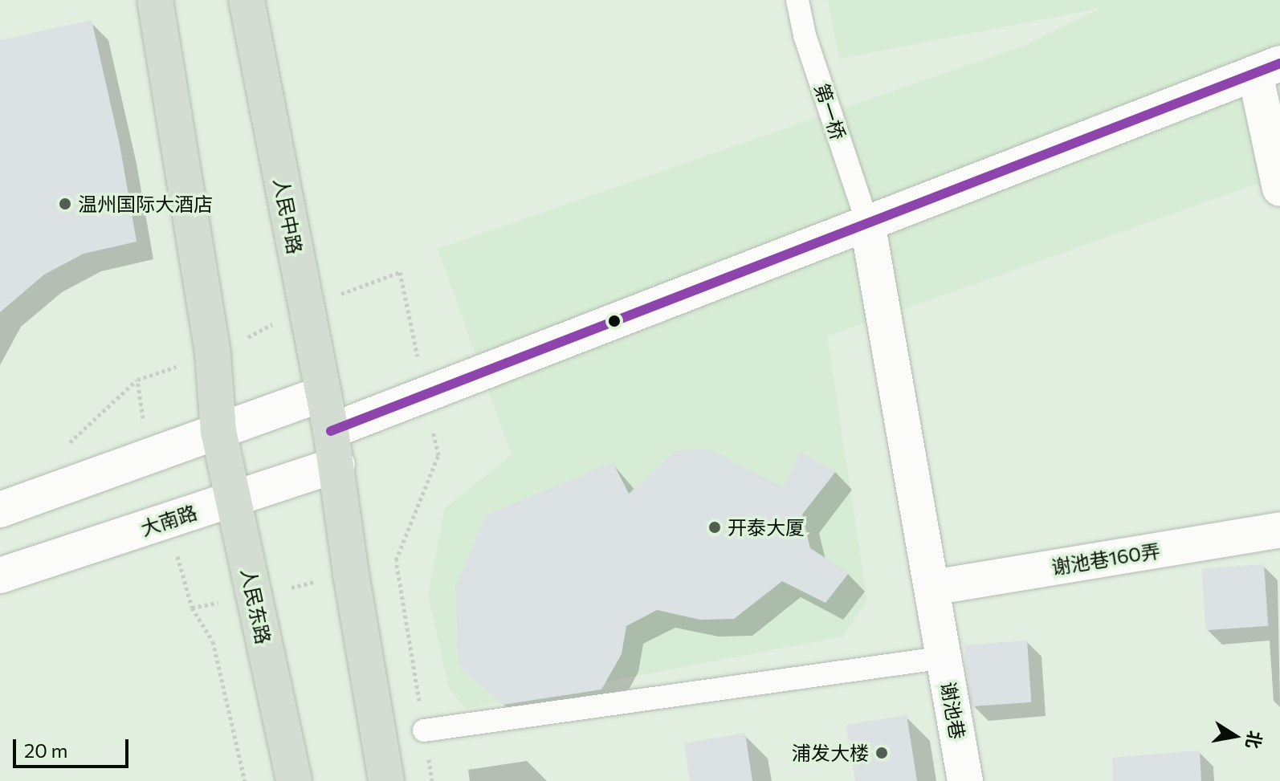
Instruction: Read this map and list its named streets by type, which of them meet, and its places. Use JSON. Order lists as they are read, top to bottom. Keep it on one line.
{"streets":{"highway":["人民中路","人民东路"],"street":["大南路","谢池巷160弄","谢池巷"],"lane":["第一桥"]},"crossings":[["第一桥","大南路"],["第一桥","谢池巷"],["人民中路","大南路"],["大南路","人民东路"],["大南路","谢池巷"],["谢池巷160弄","谢池巷"]],"places":["温州国际大酒店","开泰大厦","浦发大楼"],"scale_bar":"20 m","north":"right"}
